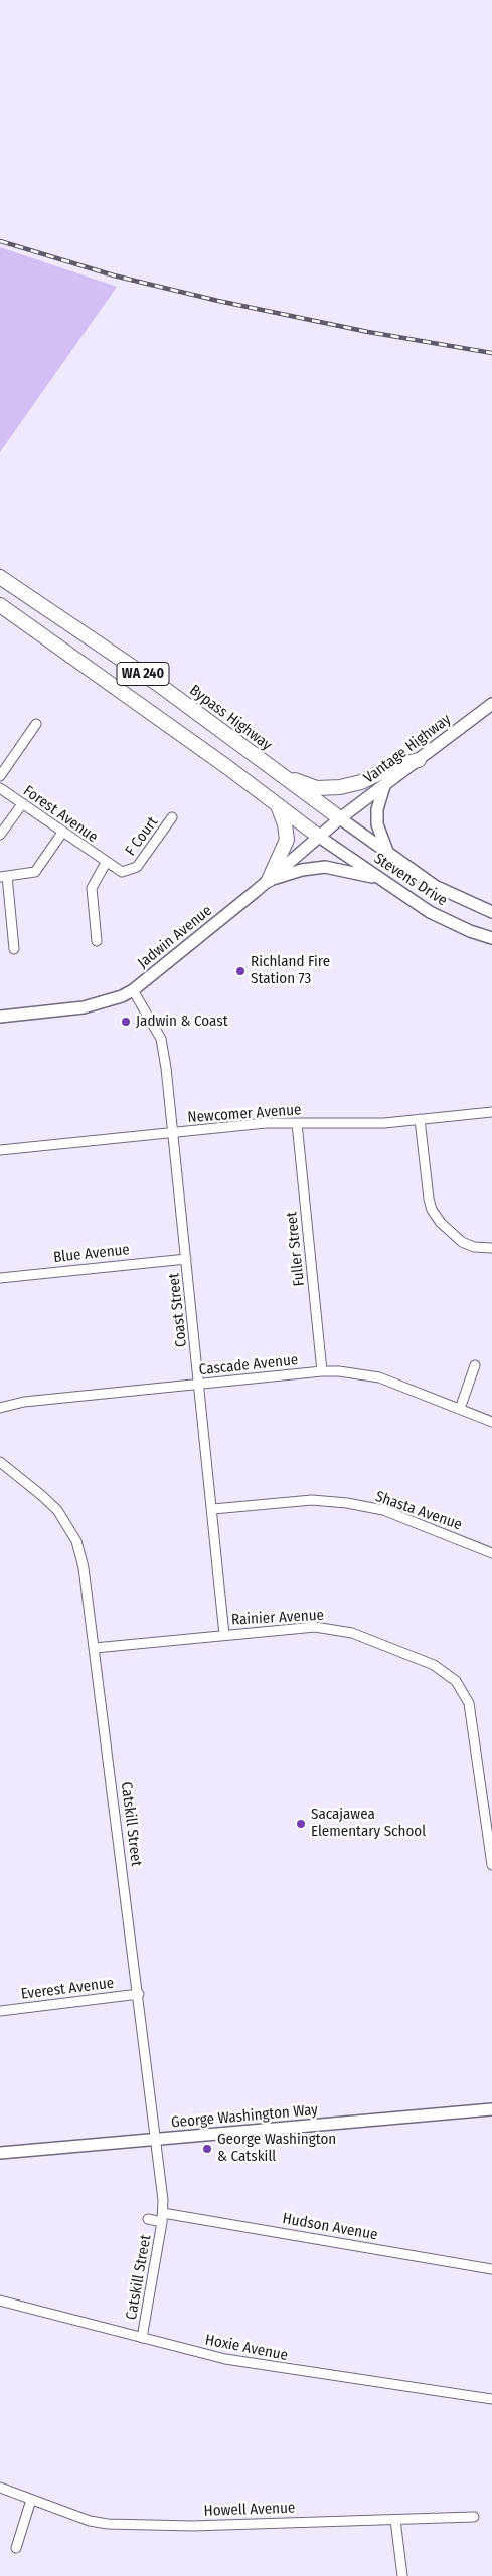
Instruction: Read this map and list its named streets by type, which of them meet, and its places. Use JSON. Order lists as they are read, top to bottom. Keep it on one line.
{"streets":{"highway":["WA 240","Bypass Highway"],"main road":["Vantage Highway","Stevens Drive","Jadwin Avenue","George Washington Way"],"street":["Forest Avenue","F Court","Newcomer Avenue","Fuller Street","Blue Avenue","Coast Street","Cascade Avenue","Shasta Avenue","Rainier Avenue","Catskill Street","Everest Avenue","Hudson Avenue","Hoxie Avenue","Howell Avenue"]},"crossings":[["WA 240","Bypass Highway"],["WA 240","Vantage Highway"],["WA 240","Stevens Drive"],["WA 240","Jadwin Avenue"],["Bypass Highway","Vantage Highway"],["Bypass Highway","Stevens Drive"],["Bypass Highway","Jadwin Avenue"],["Vantage Highway","Stevens Drive"],["Vantage Highway","Jadwin Avenue"],["Forest Avenue","F Court"],["Stevens Drive","Jadwin Avenue"],["Jadwin Avenue","Coast Street"],["Newcomer Avenue","Fuller Street"],["Newcomer Avenue","Coast Street"],["Fuller Street","Cascade Avenue"],["Blue Avenue","Coast Street"],["Coast Street","Cascade Avenue"],["Coast Street","Shasta Avenue"],["Coast Street","Rainier Avenue"],["Rainier Avenue","Catskill Street"],["Catskill Street","Everest Avenue"],["Catskill Street","George Washington Way"],["Catskill Street","Hudson Avenue"],["Catskill Street","Hoxie Avenue"]],"places":["Richland Fire Station 73","Jadwin & Coast","Sacajawea Elementary School","George Washington & Catskill"]}
